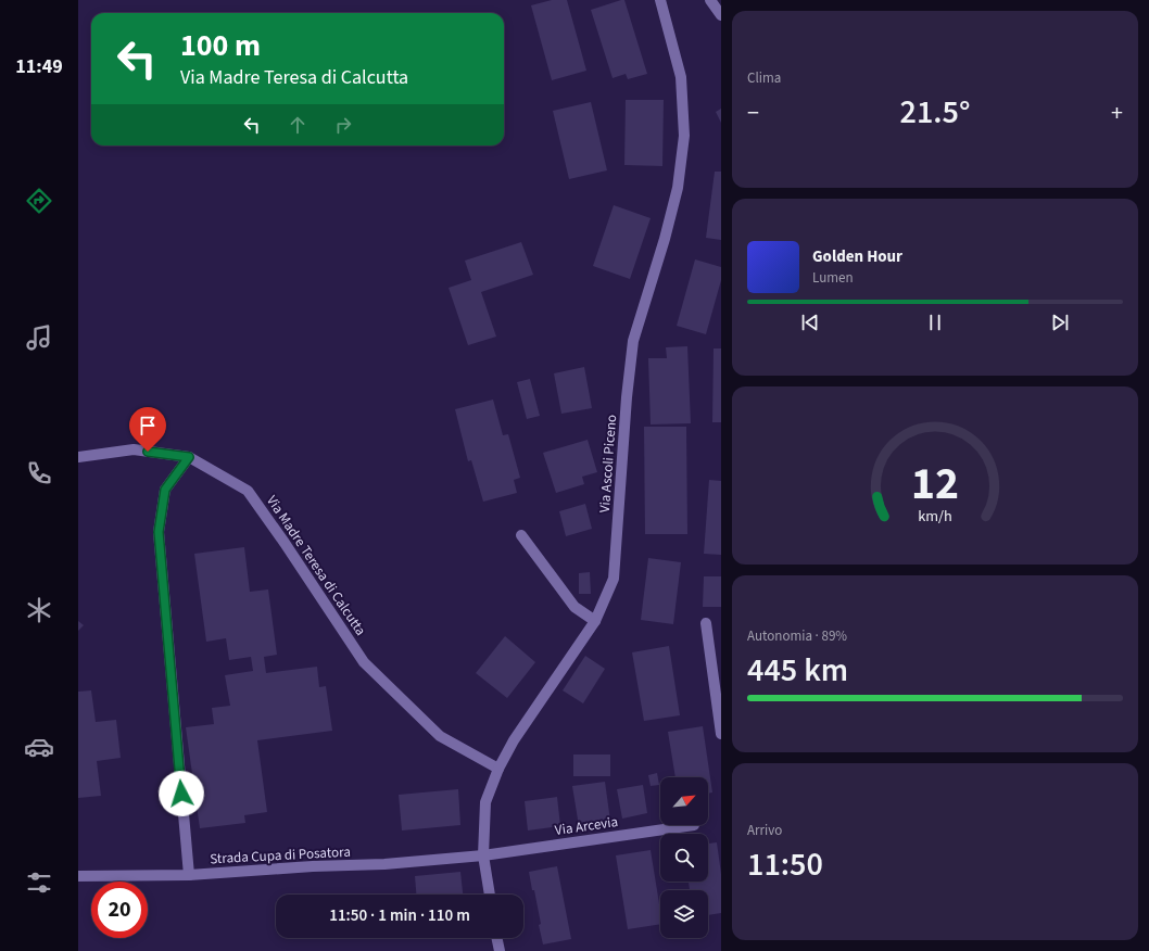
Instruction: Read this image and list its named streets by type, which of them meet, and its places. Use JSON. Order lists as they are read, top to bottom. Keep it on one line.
{"streets":{"street":["Via Ascoli Piceno","Via Madre Teresa di Calcutta","Via Arcevia","Strada Cupa di Posatora"]},"crossings":[["Via Ascoli Piceno","Via Madre Teresa di Calcutta"],["Via Ascoli Piceno","Via Arcevia"],["Via Ascoli Piceno","Strada Cupa di Posatora"],["Via Arcevia","Strada Cupa di Posatora"]],"north":"top right","page":{"tabs":"11:49","tile":["Clima",["Autonomia · 89%","445 km"],["Arrivo","11:50"]],"turn":["100 m","Via Madre Teresa di Calcutta"],"heat":["−","21.5°","+"],"song":["Golden Hour","Lumen"],"limit":"20","trip":"11:50 · 1 min · 110 m","gauge":["12","km/h"]}}
